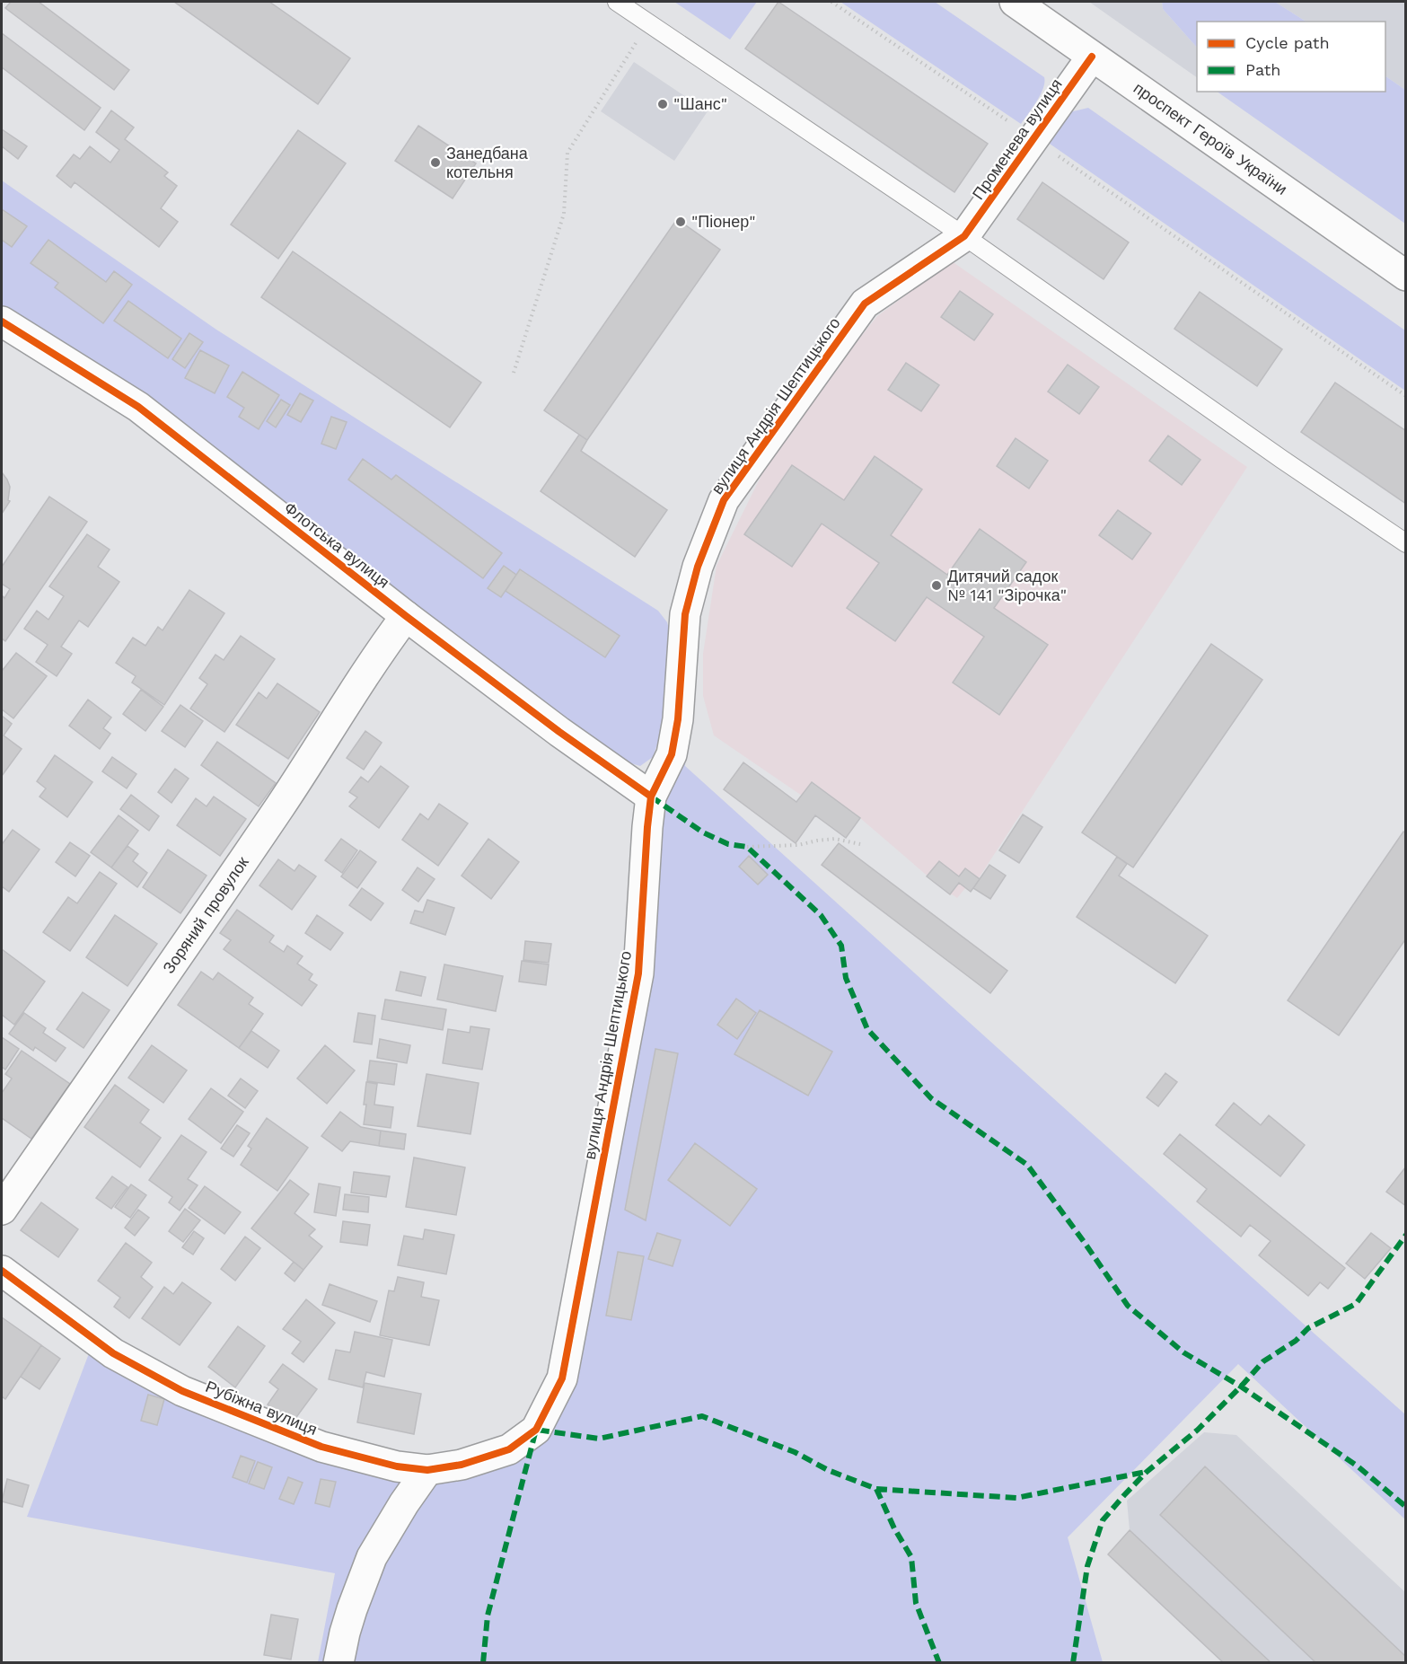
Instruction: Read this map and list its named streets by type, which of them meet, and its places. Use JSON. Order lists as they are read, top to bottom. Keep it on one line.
{"streets":{"main road":["Променева вулиця","проспект Героїв України","вулиця Андрія Шептицького","Флотська вулиця","Зоряний провулок","Рубіжна вулиця"]},"crossings":[["Променева вулиця","проспект Героїв України"],["Променева вулиця","вулиця Андрія Шептицького"],["вулиця Андрія Шептицького","Флотська вулиця"],["вулиця Андрія Шептицького","Рубіжна вулиця"],["Флотська вулиця","Зоряний провулок"]],"places":["\"Шанс\"","Занедбана котельня","\"Піонер\"","Дитячий садок № 141 \"Зірочка\""],"legend":["Cycle path","Path"]}
